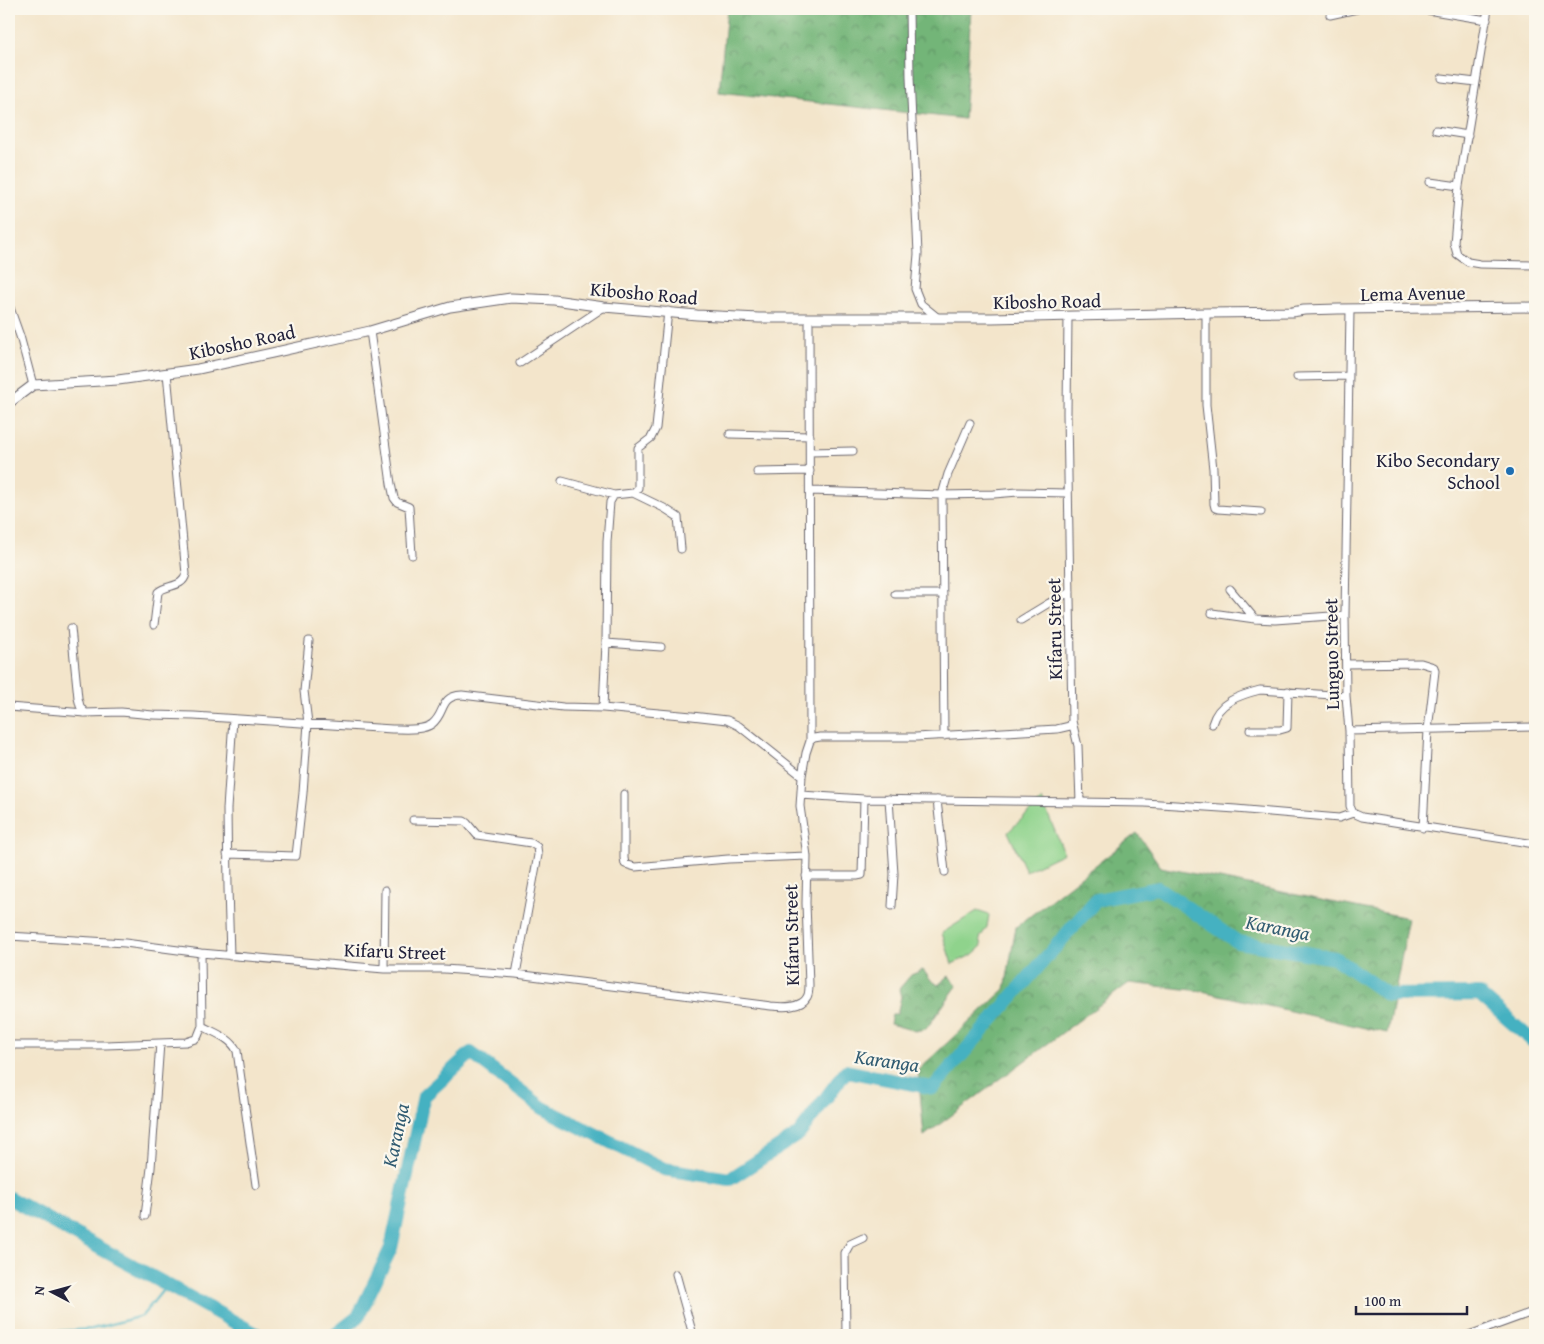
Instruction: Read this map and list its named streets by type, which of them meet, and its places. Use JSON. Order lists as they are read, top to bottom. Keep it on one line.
{"streets":{"main road":["Kibosho Road","Lema Avenue"],"street":["Kifaru Street","Lunguo Street"]},"crossings":[["Kibosho Road","Lema Avenue"],["Kibosho Road","Kifaru Street"],["Lema Avenue","Lunguo Street"]],"water":["Karanga"],"places":["Kibo Secondary School"],"scale_bar":"100 m","north":"left"}
